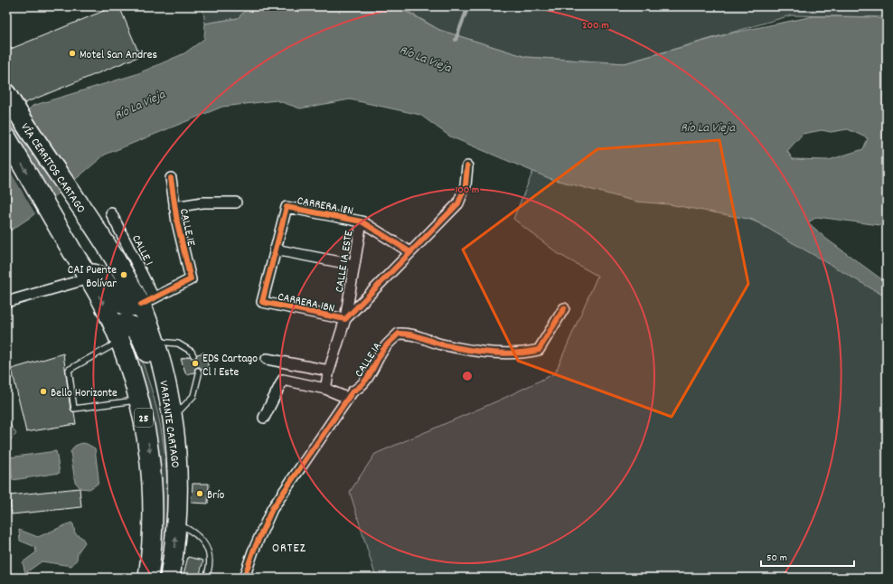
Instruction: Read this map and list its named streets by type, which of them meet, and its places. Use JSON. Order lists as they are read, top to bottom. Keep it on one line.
{"streets":{"highway":["VÍA CERRITOS CARTAGO","25","VARIANTE CARTAGO"],"street":["CARRERA 18N","CALLE 1E","CALLE 1","CALLE 1A ESTE","CARRERA 1BN","CALLE 1A"]},"crossings":[["VÍA CERRITOS CARTAGO","25"],["VÍA CERRITOS CARTAGO","VARIANTE CARTAGO"],["CARRERA 18N","CALLE 1A ESTE"],["CARRERA 18N","CARRERA 1BN"],["CALLE 1E","CALLE 1"],["CALLE 1E","VARIANTE CARTAGO"],["CALLE 1","VARIANTE CARTAGO"],["CALLE 1A ESTE","CARRERA 1BN"]],"districts":["ORTEZ"],"water":["Río La Vieja"],"places":["Motel San Andres","CAI Puente Bolívar","EDS Cartago Cl 1 Este","Bello Horizonte","Brío"],"scale_bar":"50 m","rings":["200 m","100 m"]}
